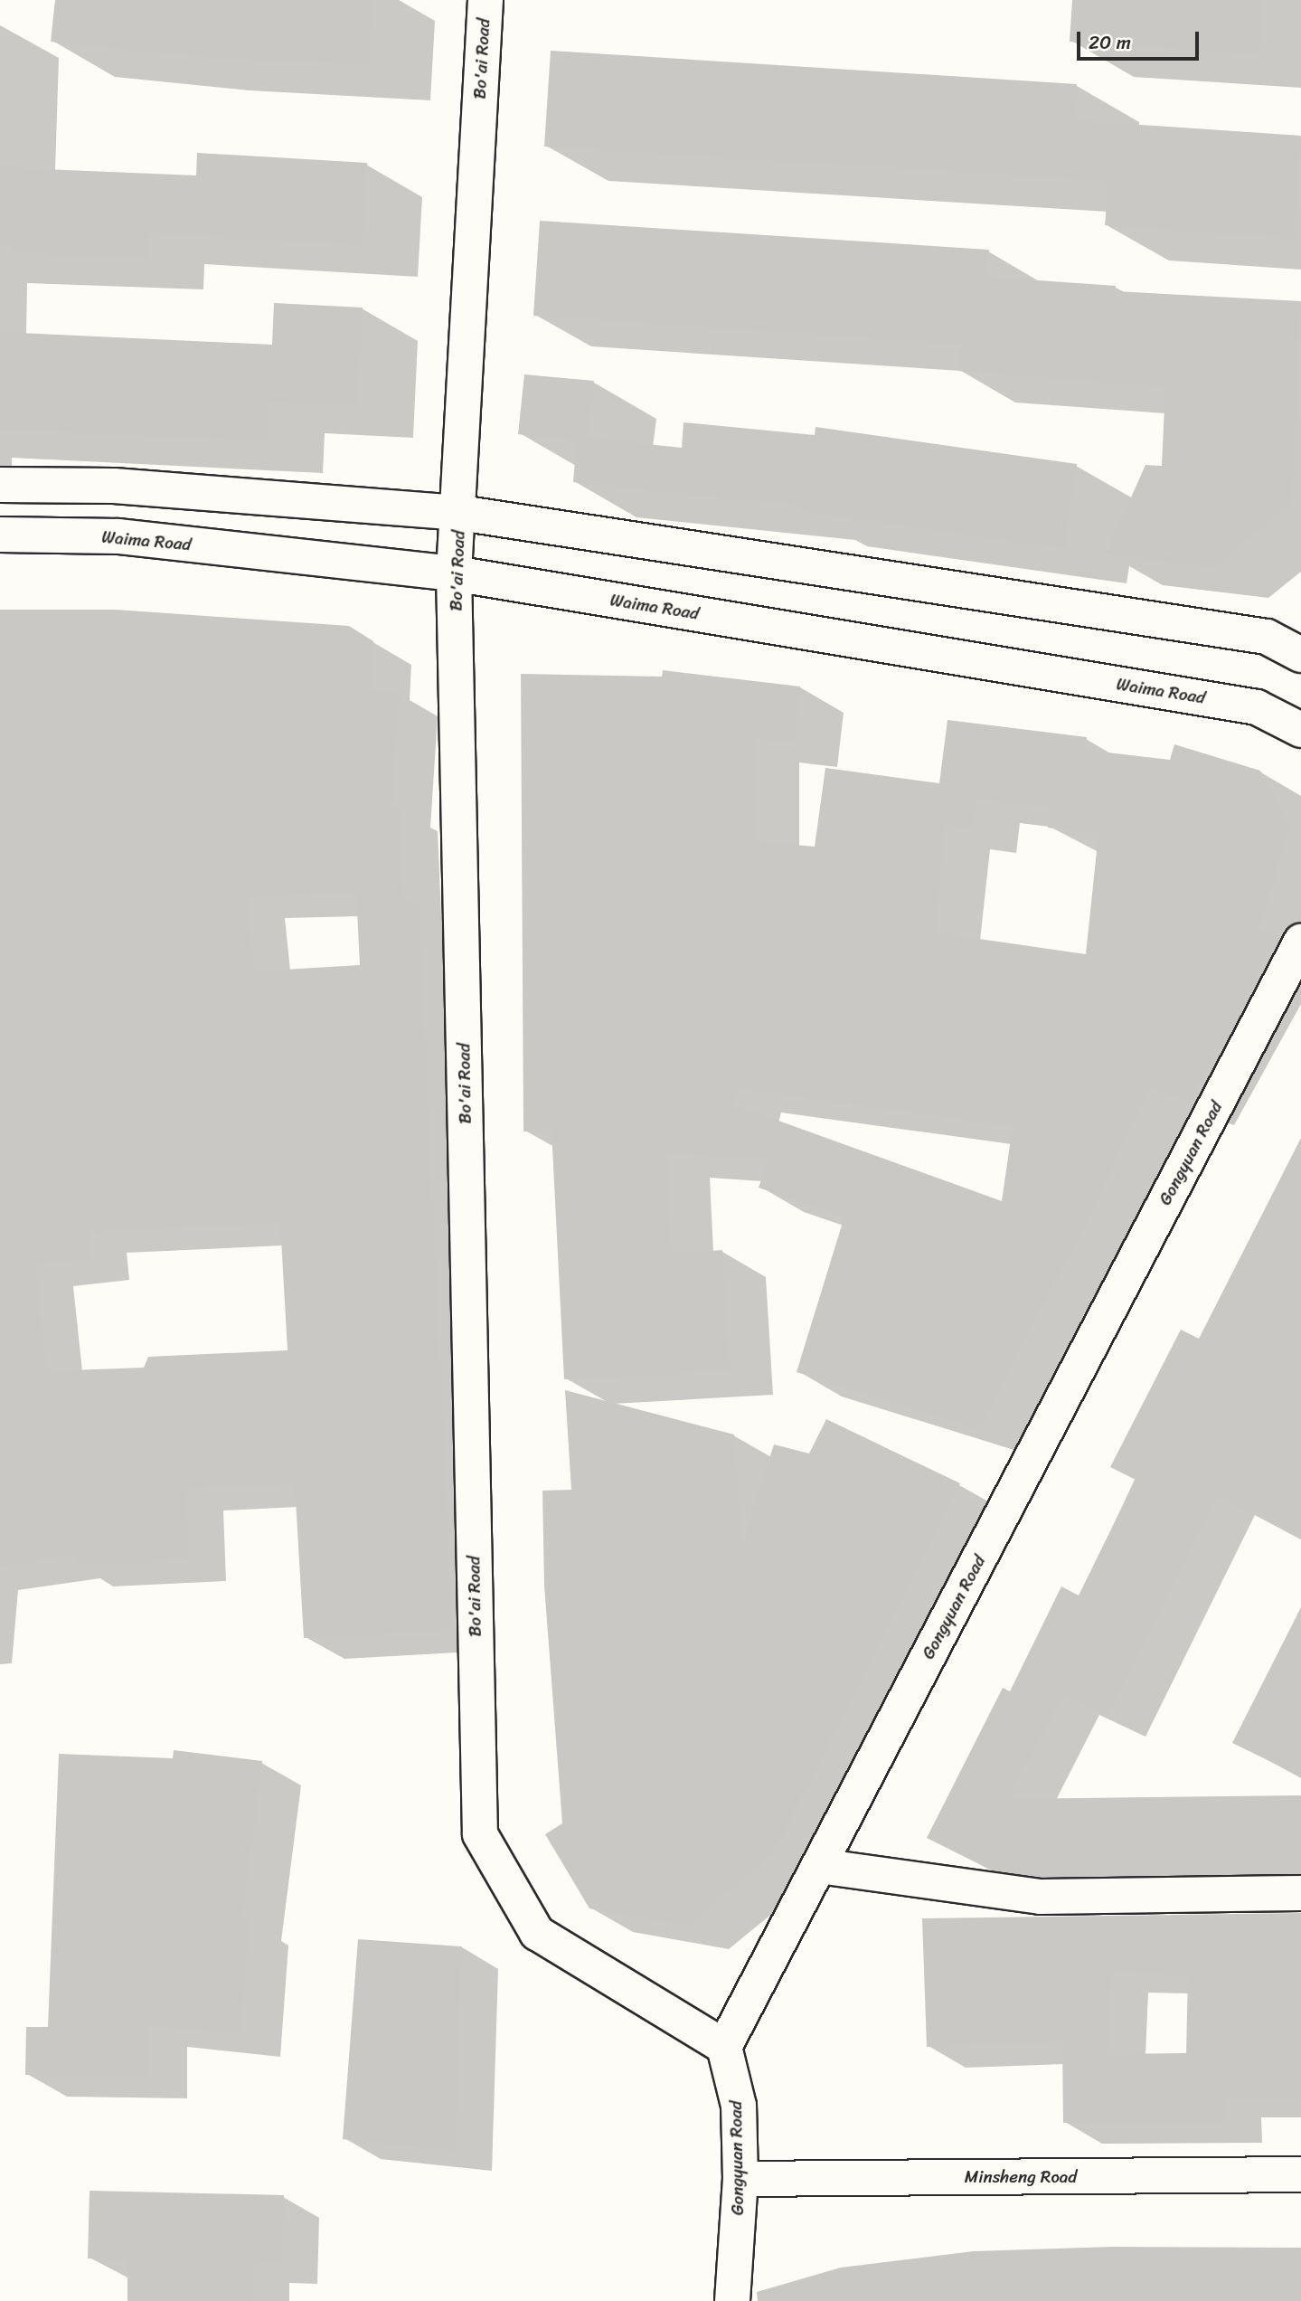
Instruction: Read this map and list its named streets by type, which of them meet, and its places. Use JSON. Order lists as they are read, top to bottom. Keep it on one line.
{"streets":{"street":["Bo'ai Road","Waima Road","Gongyuan Road","Minsheng Road"]},"crossings":[["Bo'ai Road","Waima Road"],["Bo'ai Road","Gongyuan Road"],["Gongyuan Road","Minsheng Road"]],"scale_bar":"20 m"}
